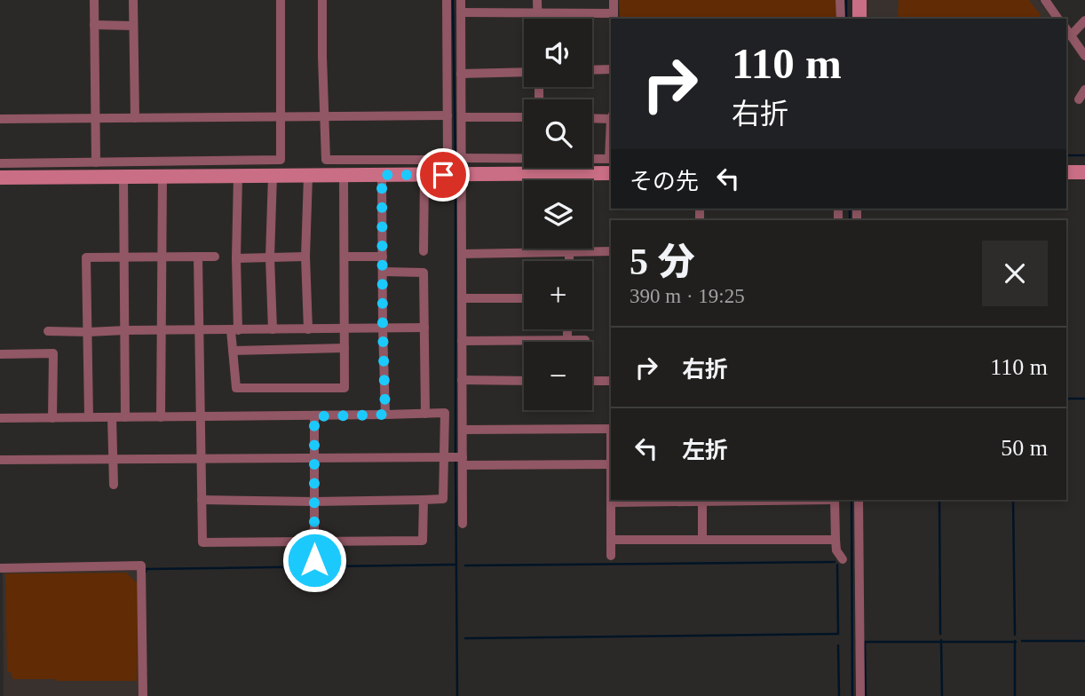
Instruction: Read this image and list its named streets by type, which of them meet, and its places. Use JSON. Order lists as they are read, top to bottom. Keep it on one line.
{"page":{"map_buttons":["+","−"],"turn":["110 m","右折"],"then":"その先","heading":["5 分","390 m · 19:25"],"list":[{"name":"右折","value":"110 m"},{"name":"左折","value":"50 m"}]}}
